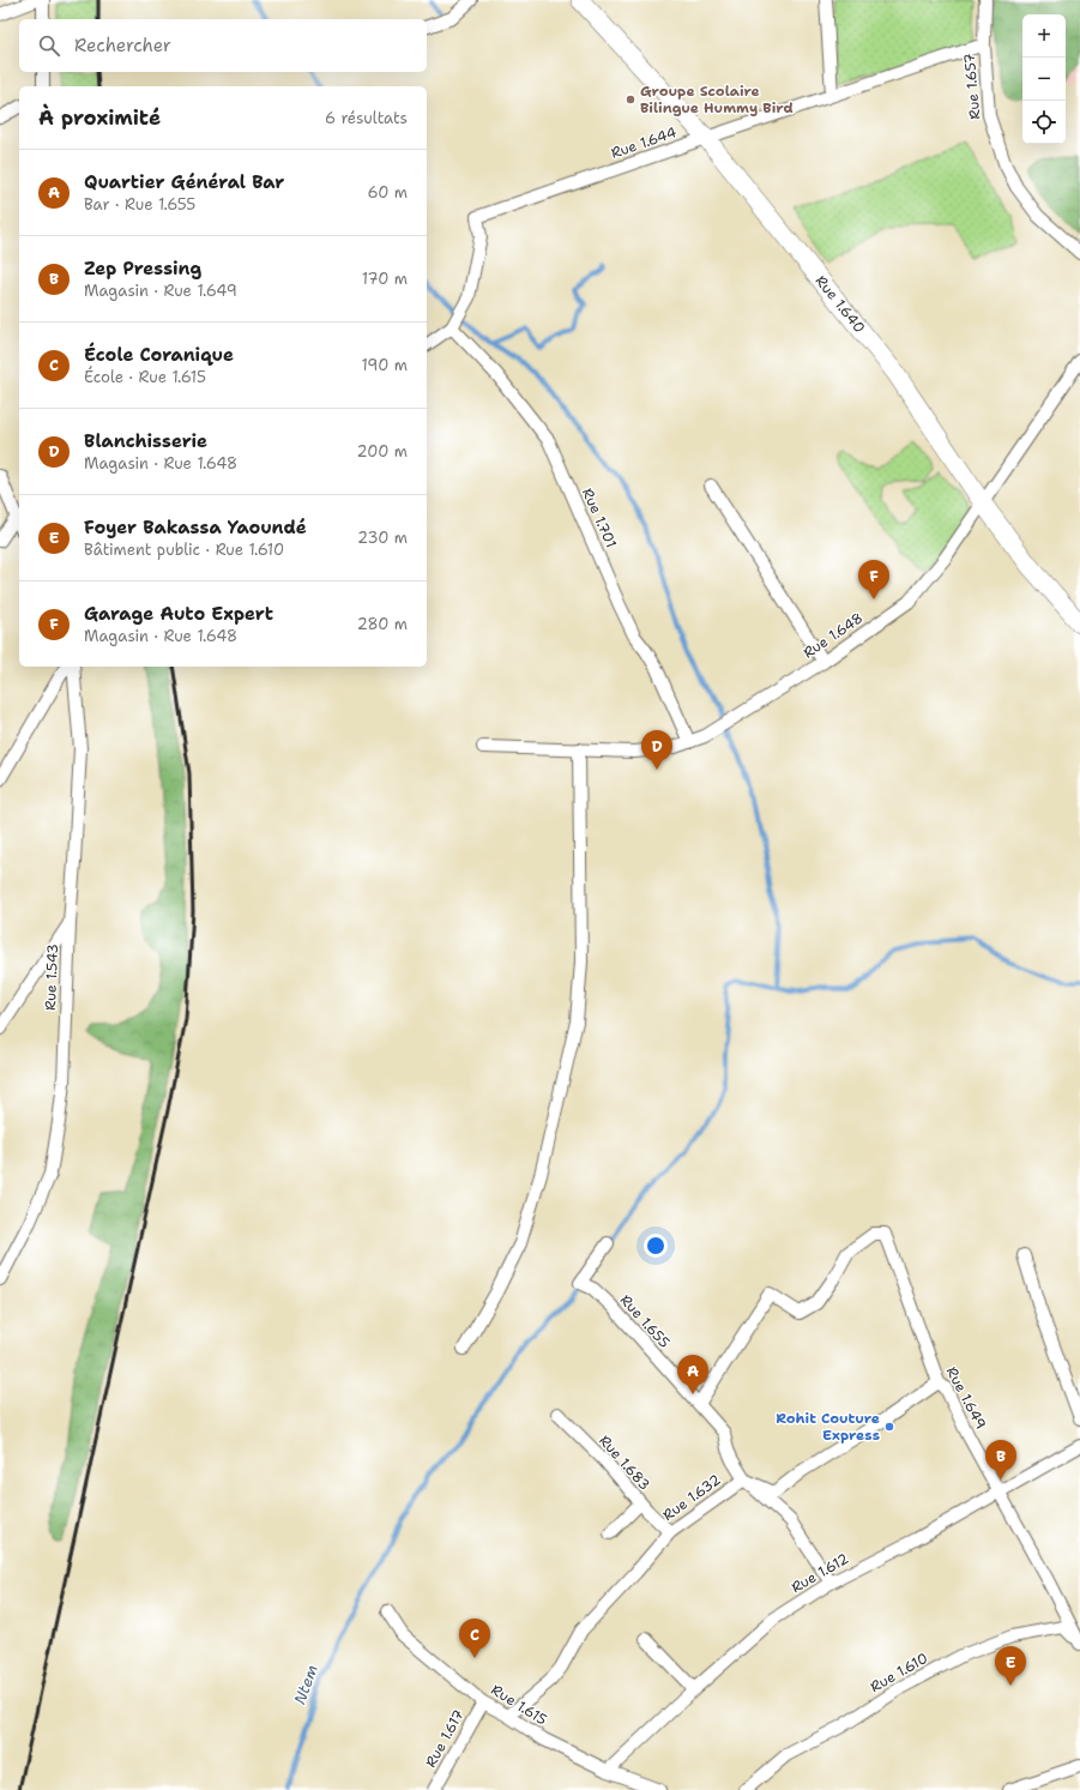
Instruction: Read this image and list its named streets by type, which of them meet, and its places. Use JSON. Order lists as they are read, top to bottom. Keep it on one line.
{"streets":{"street":["Rue 1.657","Rue 1.644","Rue 1.640","Rue 1.701","Rue 1.648","Rue 1.543","Rue 1.655","Rue 1.649","Rue 1.683","Rue 1.632","Rue 1.612","Rue 1.610","Rue 1.615","Rue 1.617"]},"crossings":[["Rue 1.657","Rue 1.644"],["Rue 1.644","Rue 1.640"],["Rue 1.644","Rue 1.701"],["Rue 1.640","Rue 1.648"],["Rue 1.701","Rue 1.648"],["Rue 1.655","Rue 1.649"],["Rue 1.655","Rue 1.632"],["Rue 1.655","Rue 1.612"],["Rue 1.649","Rue 1.632"],["Rue 1.649","Rue 1.612"],["Rue 1.649","Rue 1.610"],["Rue 1.683","Rue 1.632"],["Rue 1.632","Rue 1.615"],["Rue 1.612","Rue 1.615"],["Rue 1.615","Rue 1.617"]],"water":["Ntem"],"places":["Groupe Scolaire Bilingue Hummy Bird","Rohit Couture Express"],"page":{"map_buttons":["+","−"],"search":"Rechercher","heading":["À proximité","6 résultats"],"list":[{"mark":"A","name":"Quartier Général Bar","note":"Bar · Rue 1.655","value":"60 m"},{"mark":"B","name":"Zep Pressing","note":"Magasin · Rue 1.649","value":"170 m"},{"mark":"C","name":"École Coranique","note":"École · Rue 1.615","value":"190 m"},{"mark":"D","name":"Blanchisserie","note":"Magasin · Rue 1.648","value":"200 m"},{"mark":"E","name":"Foyer Bakassa Yaoundé","note":"Bâtiment public · Rue 1.610","value":"230 m"},{"mark":"F","name":"Garage Auto Expert","note":"Magasin · Rue 1.648","value":"280 m"}],"pins":["F","D","A","B","C","E"]}}
